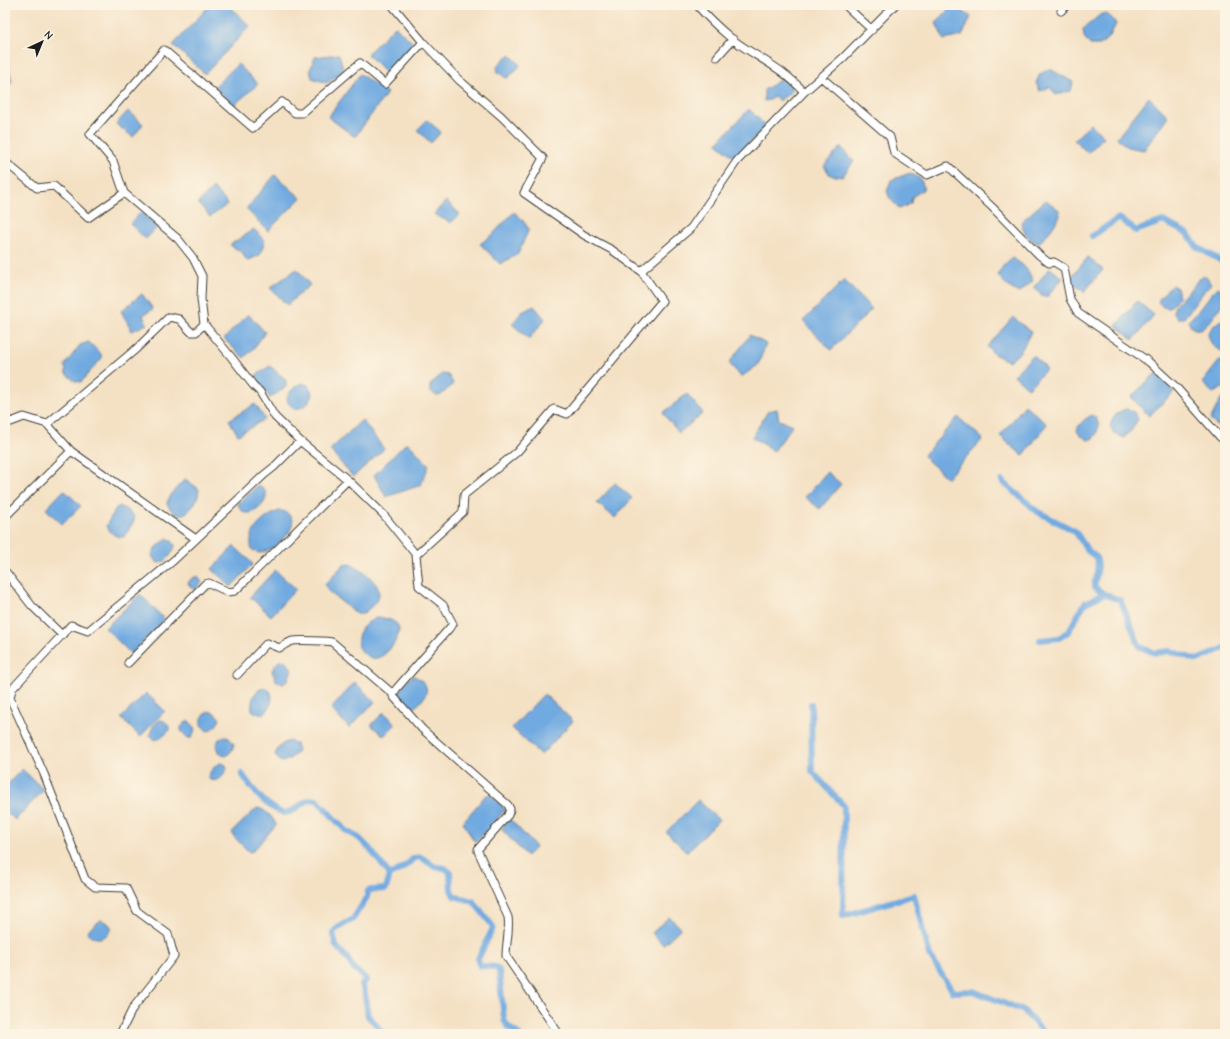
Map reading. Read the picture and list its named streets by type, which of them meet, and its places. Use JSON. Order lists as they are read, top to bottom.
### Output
{
  "north": "top right"
}
